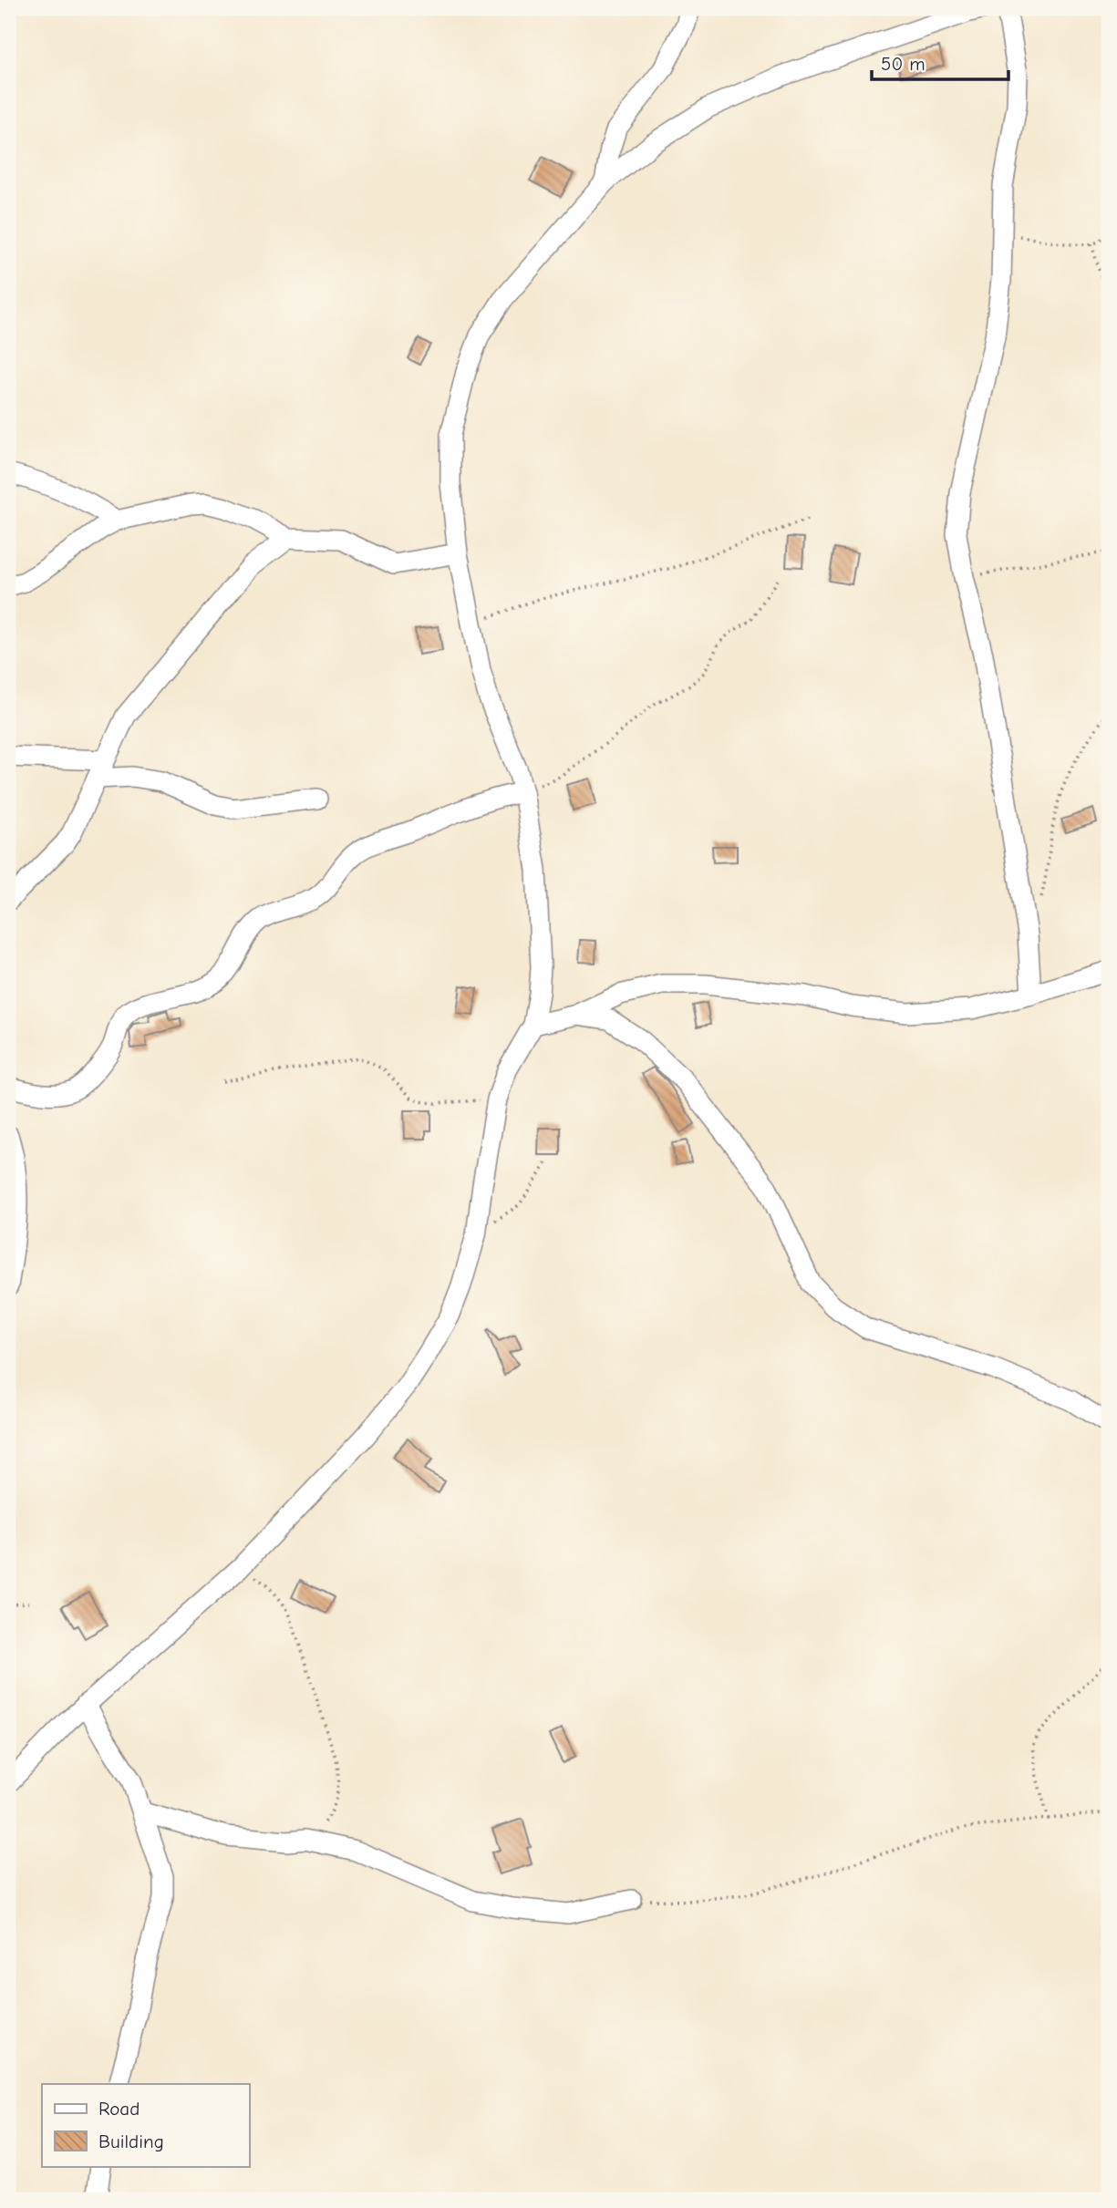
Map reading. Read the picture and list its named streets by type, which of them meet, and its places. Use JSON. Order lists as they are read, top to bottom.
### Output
{
  "legend": ["Road", "Building"],
  "scale_bar": "50 m"
}
